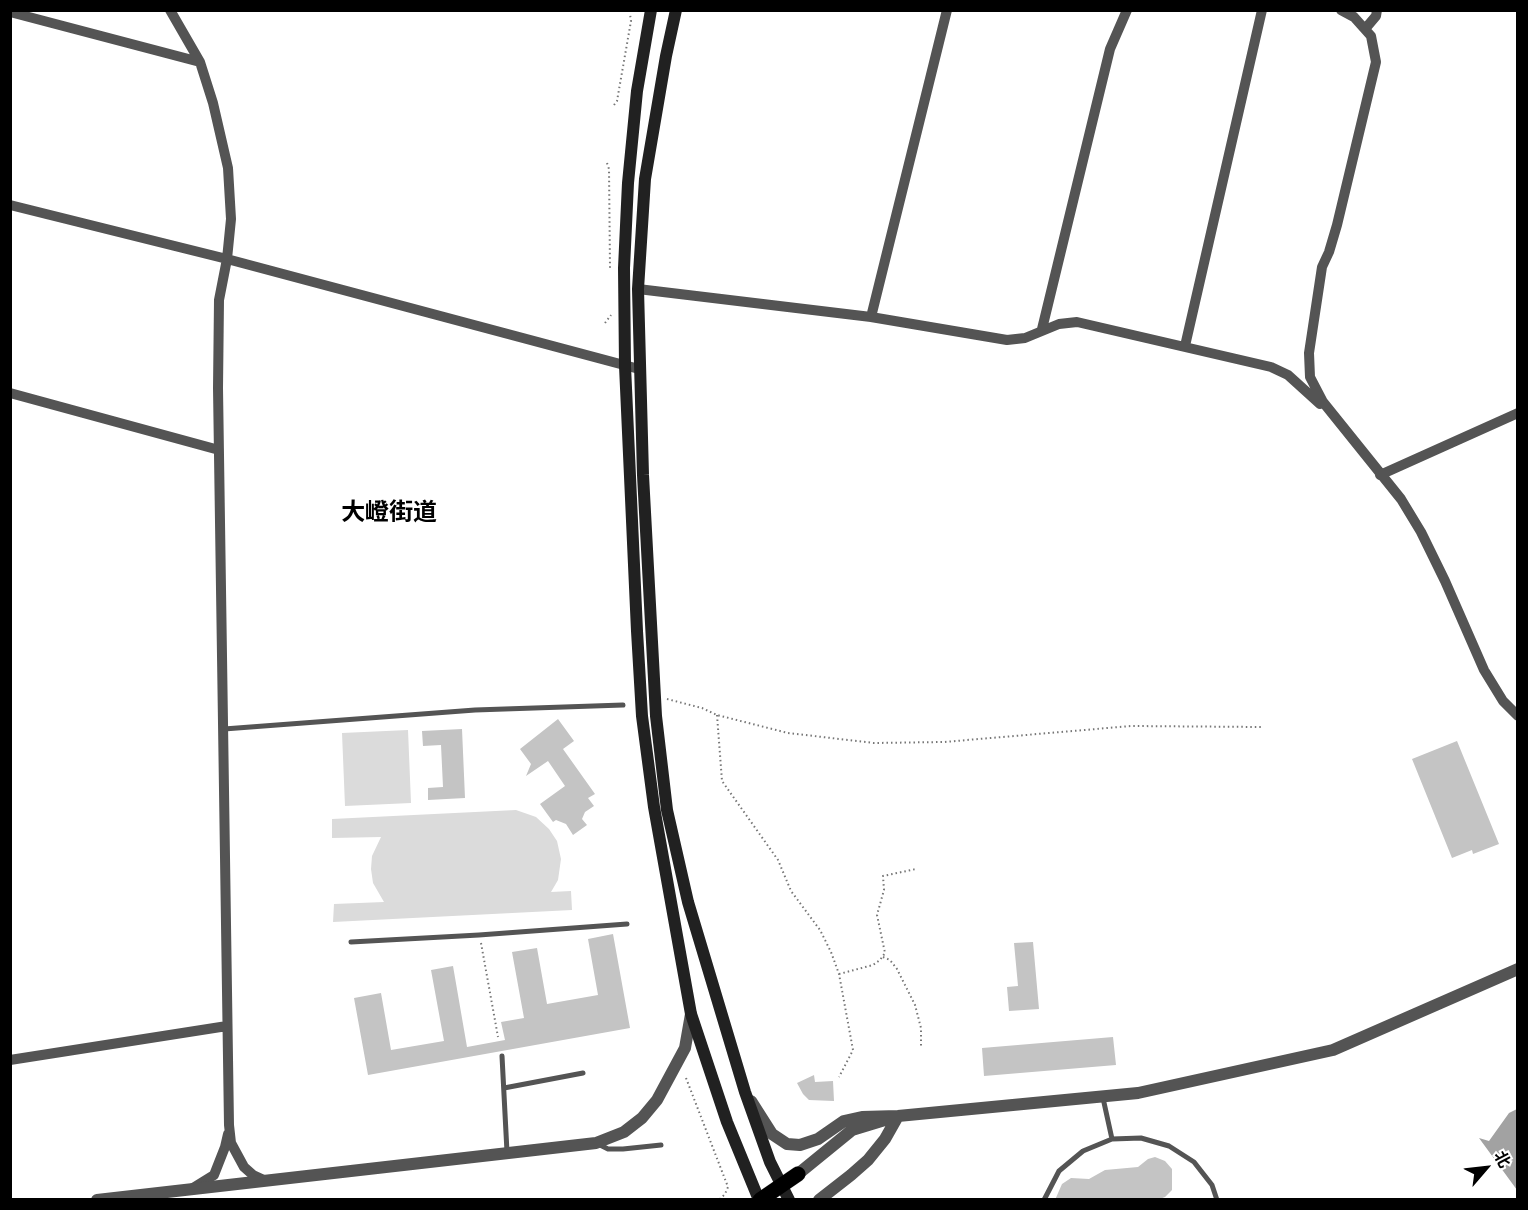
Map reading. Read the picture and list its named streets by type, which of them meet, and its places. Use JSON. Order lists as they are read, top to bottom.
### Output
{
  "districts": ["大嶝街道"],
  "north": "top right"
}
